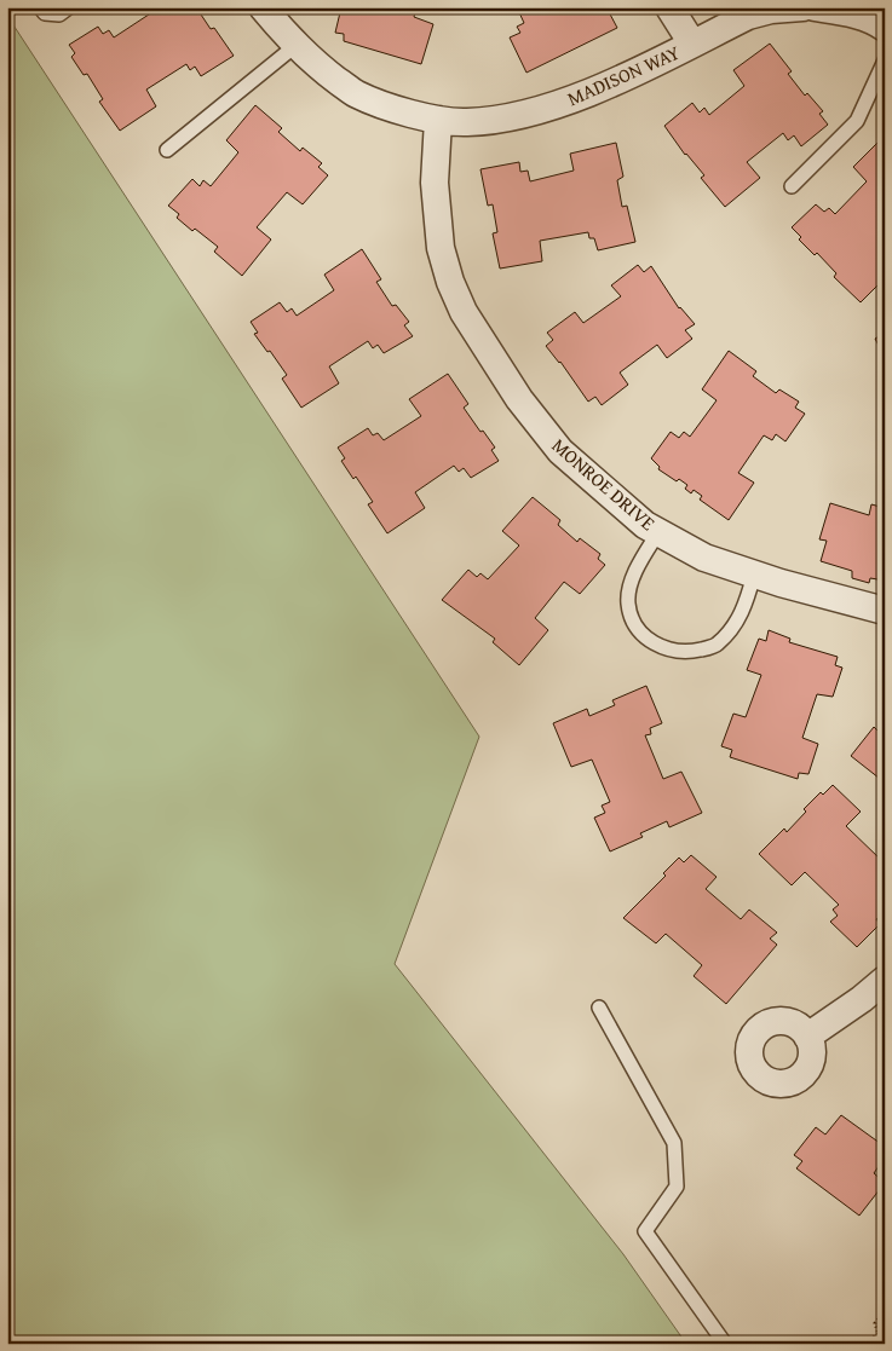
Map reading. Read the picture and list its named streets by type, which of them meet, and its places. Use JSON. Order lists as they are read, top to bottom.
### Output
{
  "streets": {
    "street": ["MADISON WAY", "MONROE DRIVE"]
  },
  "crossings": [
    ["MADISON WAY", "MONROE DRIVE"]
  ]
}
